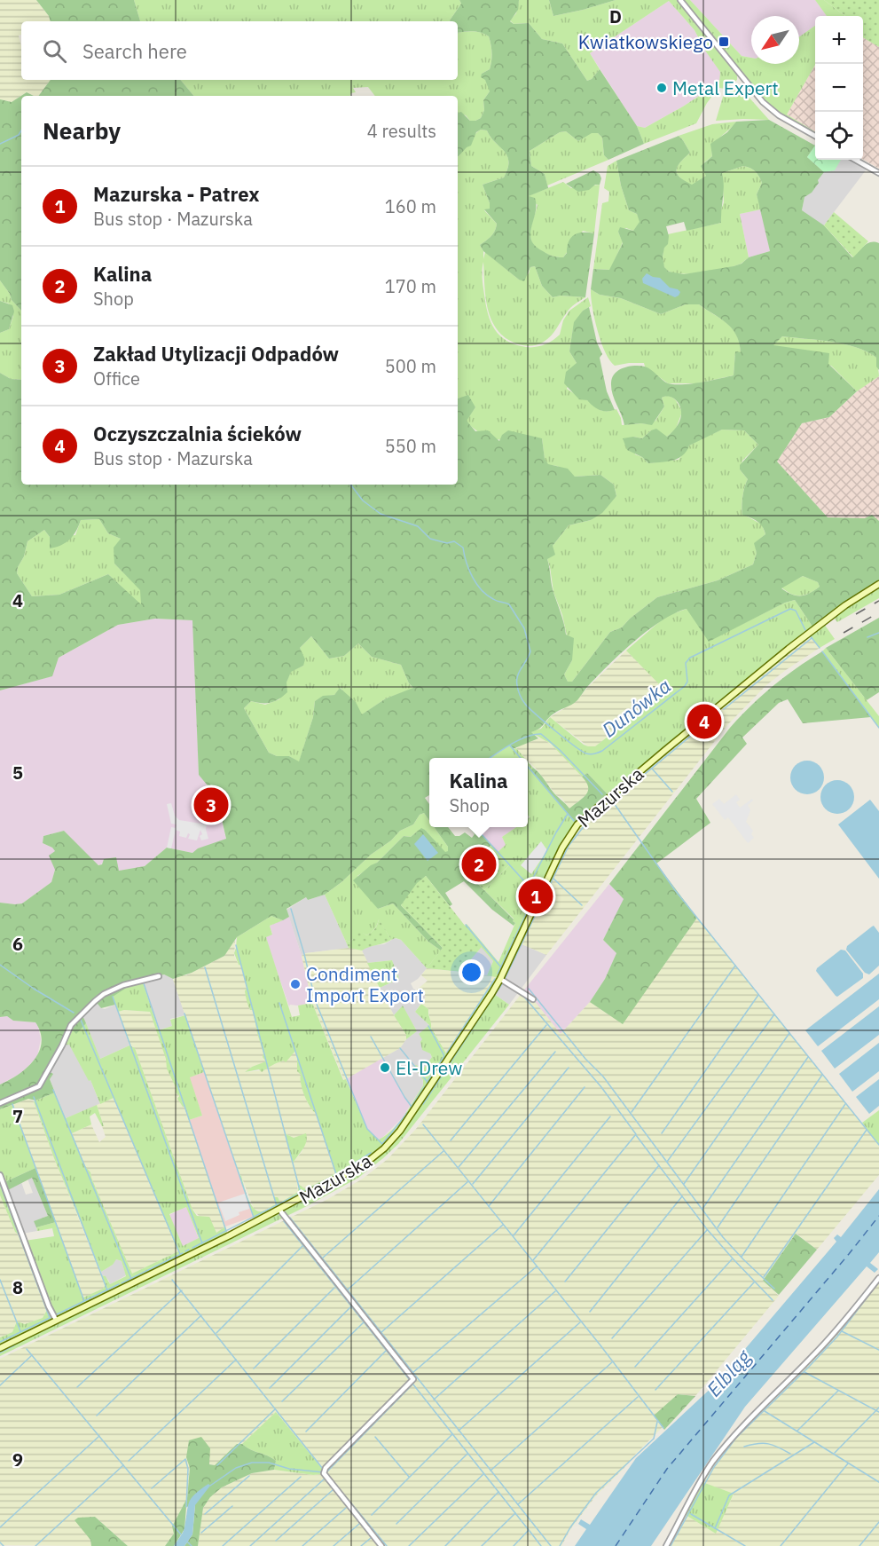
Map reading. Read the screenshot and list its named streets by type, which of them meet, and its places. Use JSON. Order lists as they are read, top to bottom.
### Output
{
  "streets": {
    "main road": ["Mazurska"]
  },
  "water": ["Dunówka", "Elbląg"],
  "places": {
    "transit": ["Kwiatkowskiego"],
    "other": ["Metal Expert", "Condiment Import Export", "El-Drew"]
  },
  "north": "bottom left",
  "page": {
    "map_buttons": ["+", "−"],
    "search": "Search here",
    "heading": ["Nearby", "4 results"],
    "list": [
      {
        "mark": "1",
        "name": "Mazurska - Patrex",
        "note": "Bus stop · Mazurska",
        "value": "160 m"
      },
      {
        "mark": "2",
        "name": "Kalina",
        "note": "Shop",
        "value": "170 m"
      },
      {
        "mark": "3",
        "name": "Zakład Utylizacji Odpadów",
        "note": "Office",
        "value": "500 m"
      },
      {
        "mark": "4",
        "name": "Oczyszczalnia ścieków",
        "note": "Bus stop · Mazurska",
        "value": "550 m"
      }
    ],
    "pins": [
      "4",
      "3",
      "2",
      "1"
    ],
    "popup": ["Kalina", "Shop"]
  },
  "grid": {
    "columns": ["D"],
    "rows": [
      "4",
      "5",
      "6",
      "7",
      "8",
      "9"
    ]
  }
}
